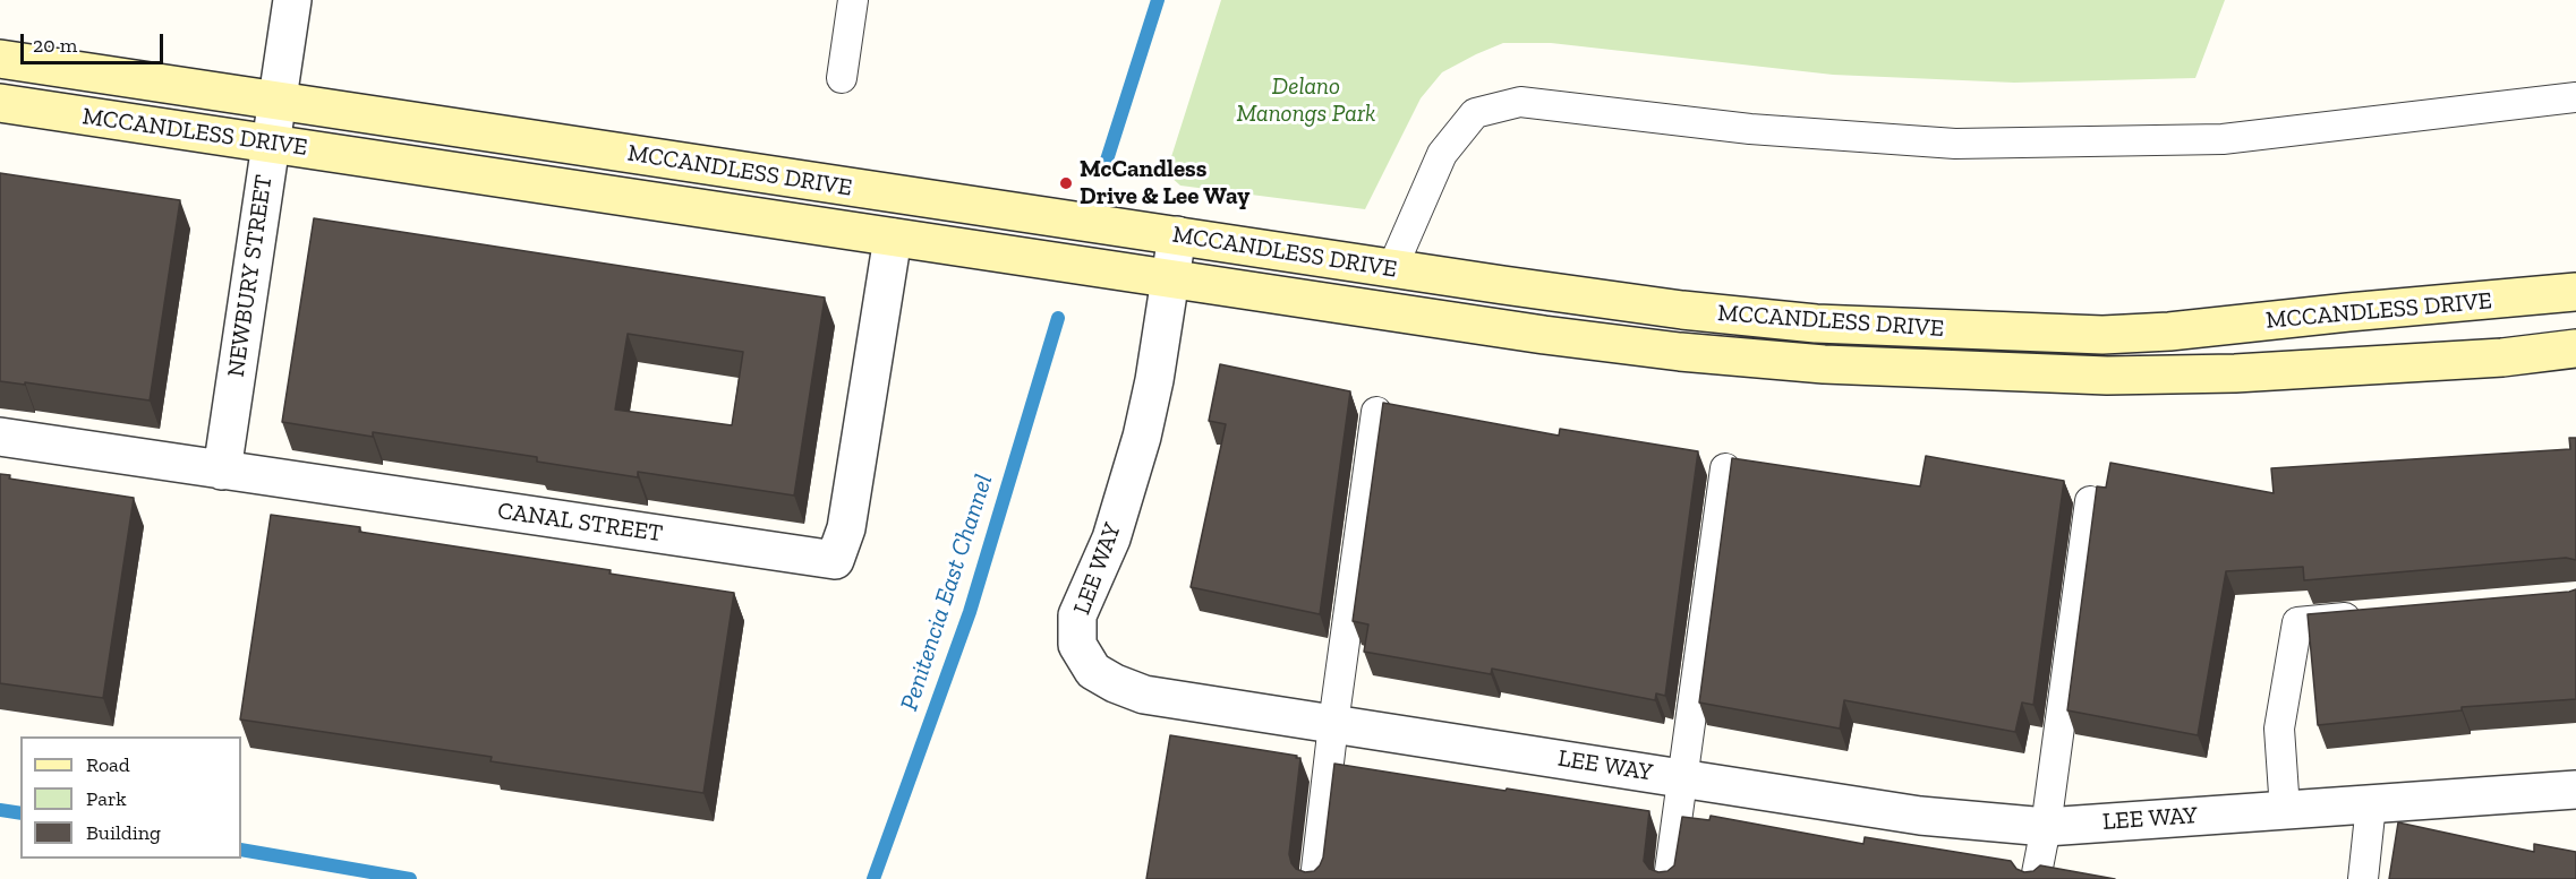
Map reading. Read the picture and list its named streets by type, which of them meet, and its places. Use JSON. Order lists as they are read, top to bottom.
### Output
{
  "streets": {
    "main road": ["MCCANDLESS DRIVE"],
    "street": ["NEWBURY STREET", "CANAL STREET", "LEE WAY"]
  },
  "crossings": [
    ["MCCANDLESS DRIVE", "NEWBURY STREET"],
    ["MCCANDLESS DRIVE", "CANAL STREET"],
    ["MCCANDLESS DRIVE", "LEE WAY"],
    ["NEWBURY STREET", "CANAL STREET"]
  ],
  "water": ["Penitencia East Channel"],
  "parks": ["Delano Manongs Park"],
  "places": ["McCandless Drive & Lee Way"],
  "legend": ["Road", "Park", "Building"],
  "scale_bar": "20 m"
}
